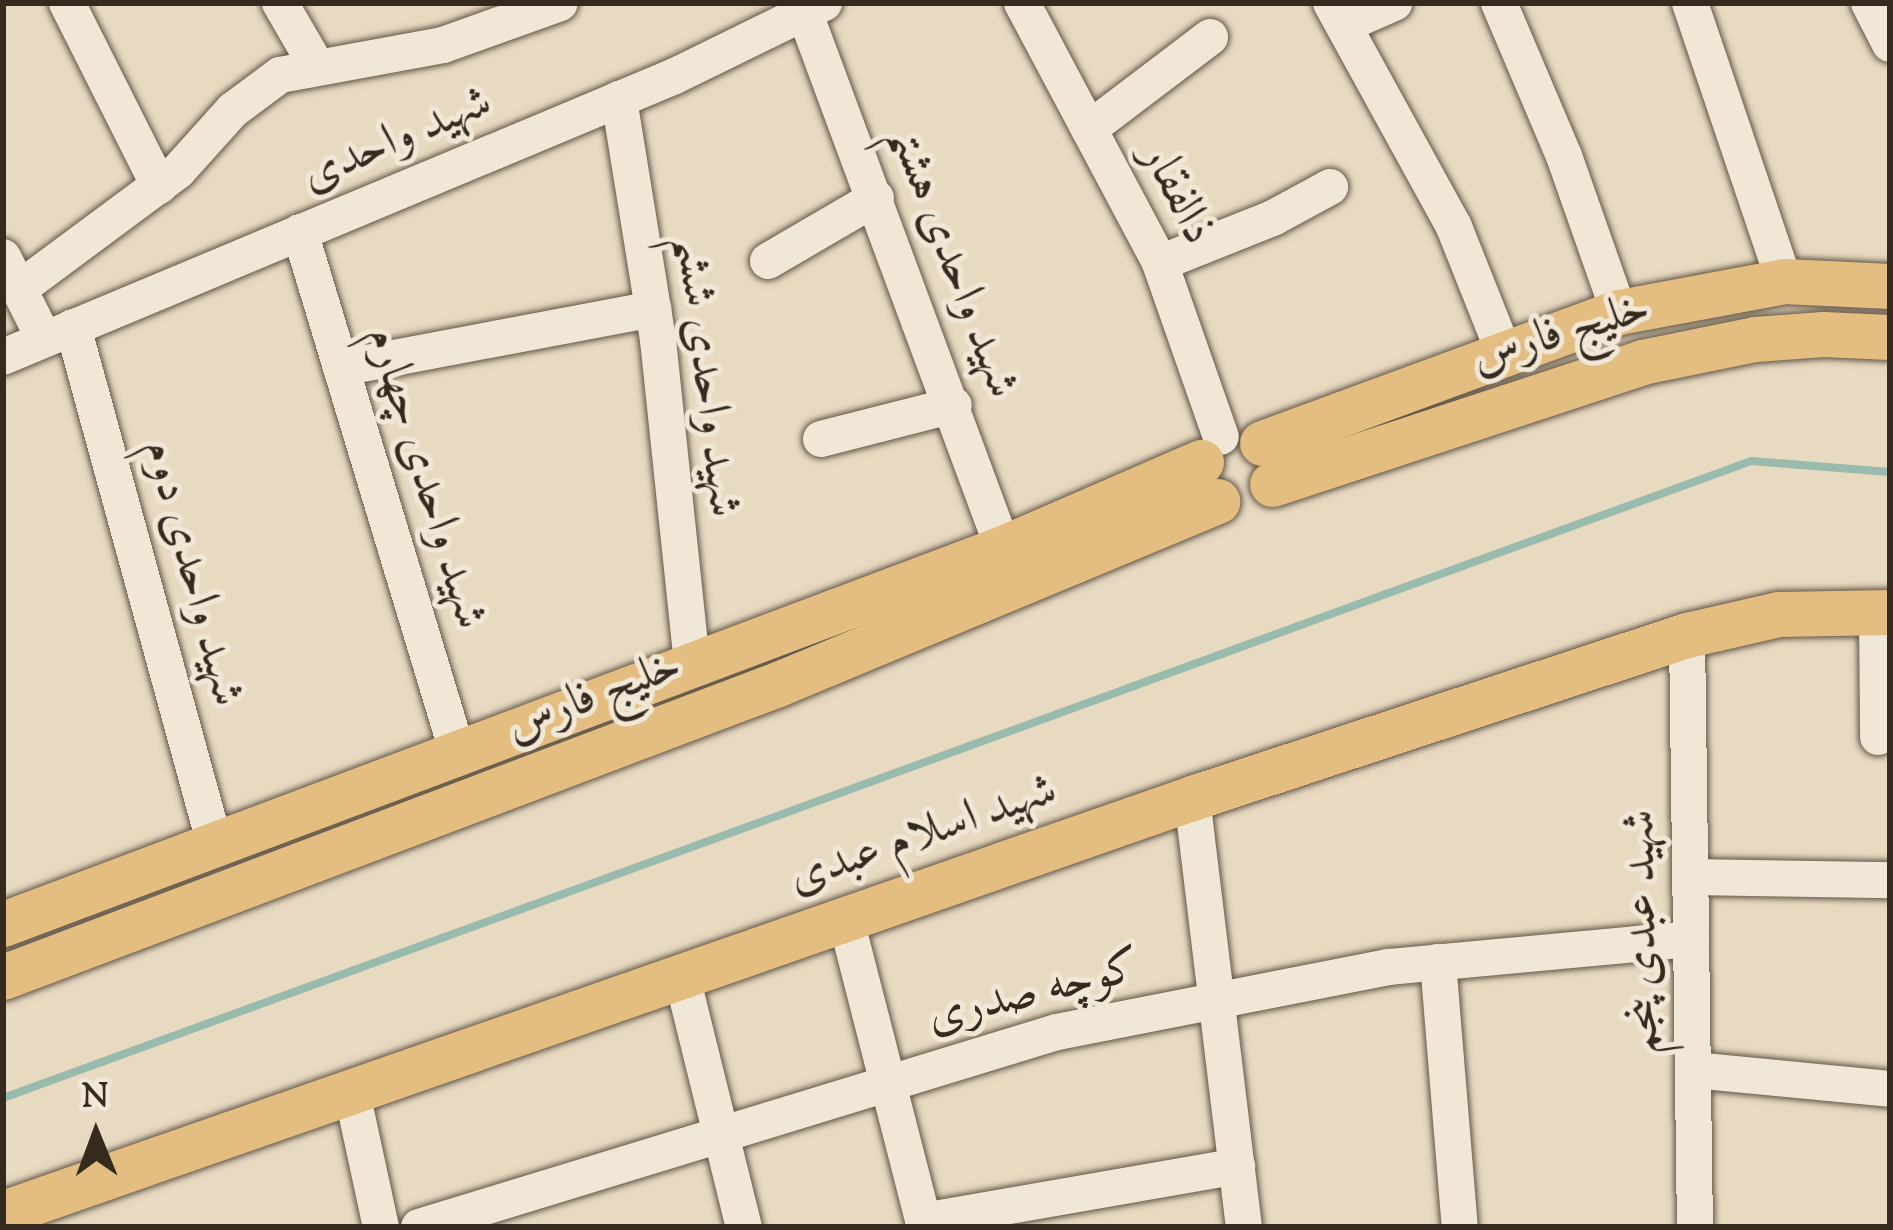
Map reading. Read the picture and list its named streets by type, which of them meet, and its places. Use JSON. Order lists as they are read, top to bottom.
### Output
{
  "streets": {
    "main road": ["خلیج فارس", "شهید اسلام عبدی"],
    "street": [
      "شهید واحدی",
      "ذالفقار",
      "شهید واحدی هشتم",
      "شهید واحدی ششم",
      "شهید واحدی چهارم",
      "شهید واحدی دوم",
      "شهید عبدی پنجم",
      "کوچه صدری"
    ]
  },
  "crossings": [
    ["شهید واحدی", "شهید واحدی هشتم"],
    ["شهید واحدی", "شهید واحدی ششم"],
    ["شهید واحدی", "شهید واحدی چهارم"],
    ["شهید واحدی", "شهید واحدی دوم"],
    ["ذالفقار", "خلیج فارس"],
    ["شهید واحدی هشتم", "خلیج فارس"],
    ["خلیج فارس", "شهید واحدی ششم"],
    ["خلیج فارس", "شهید واحدی چهارم"],
    ["خلیج فارس", "شهید واحدی دوم"],
    ["شهید اسلام عبدی", "شهید عبدی پنجم"],
    ["شهید عبدی پنجم", "کوچه صدری"]
  ],
  "north": "top"
}
